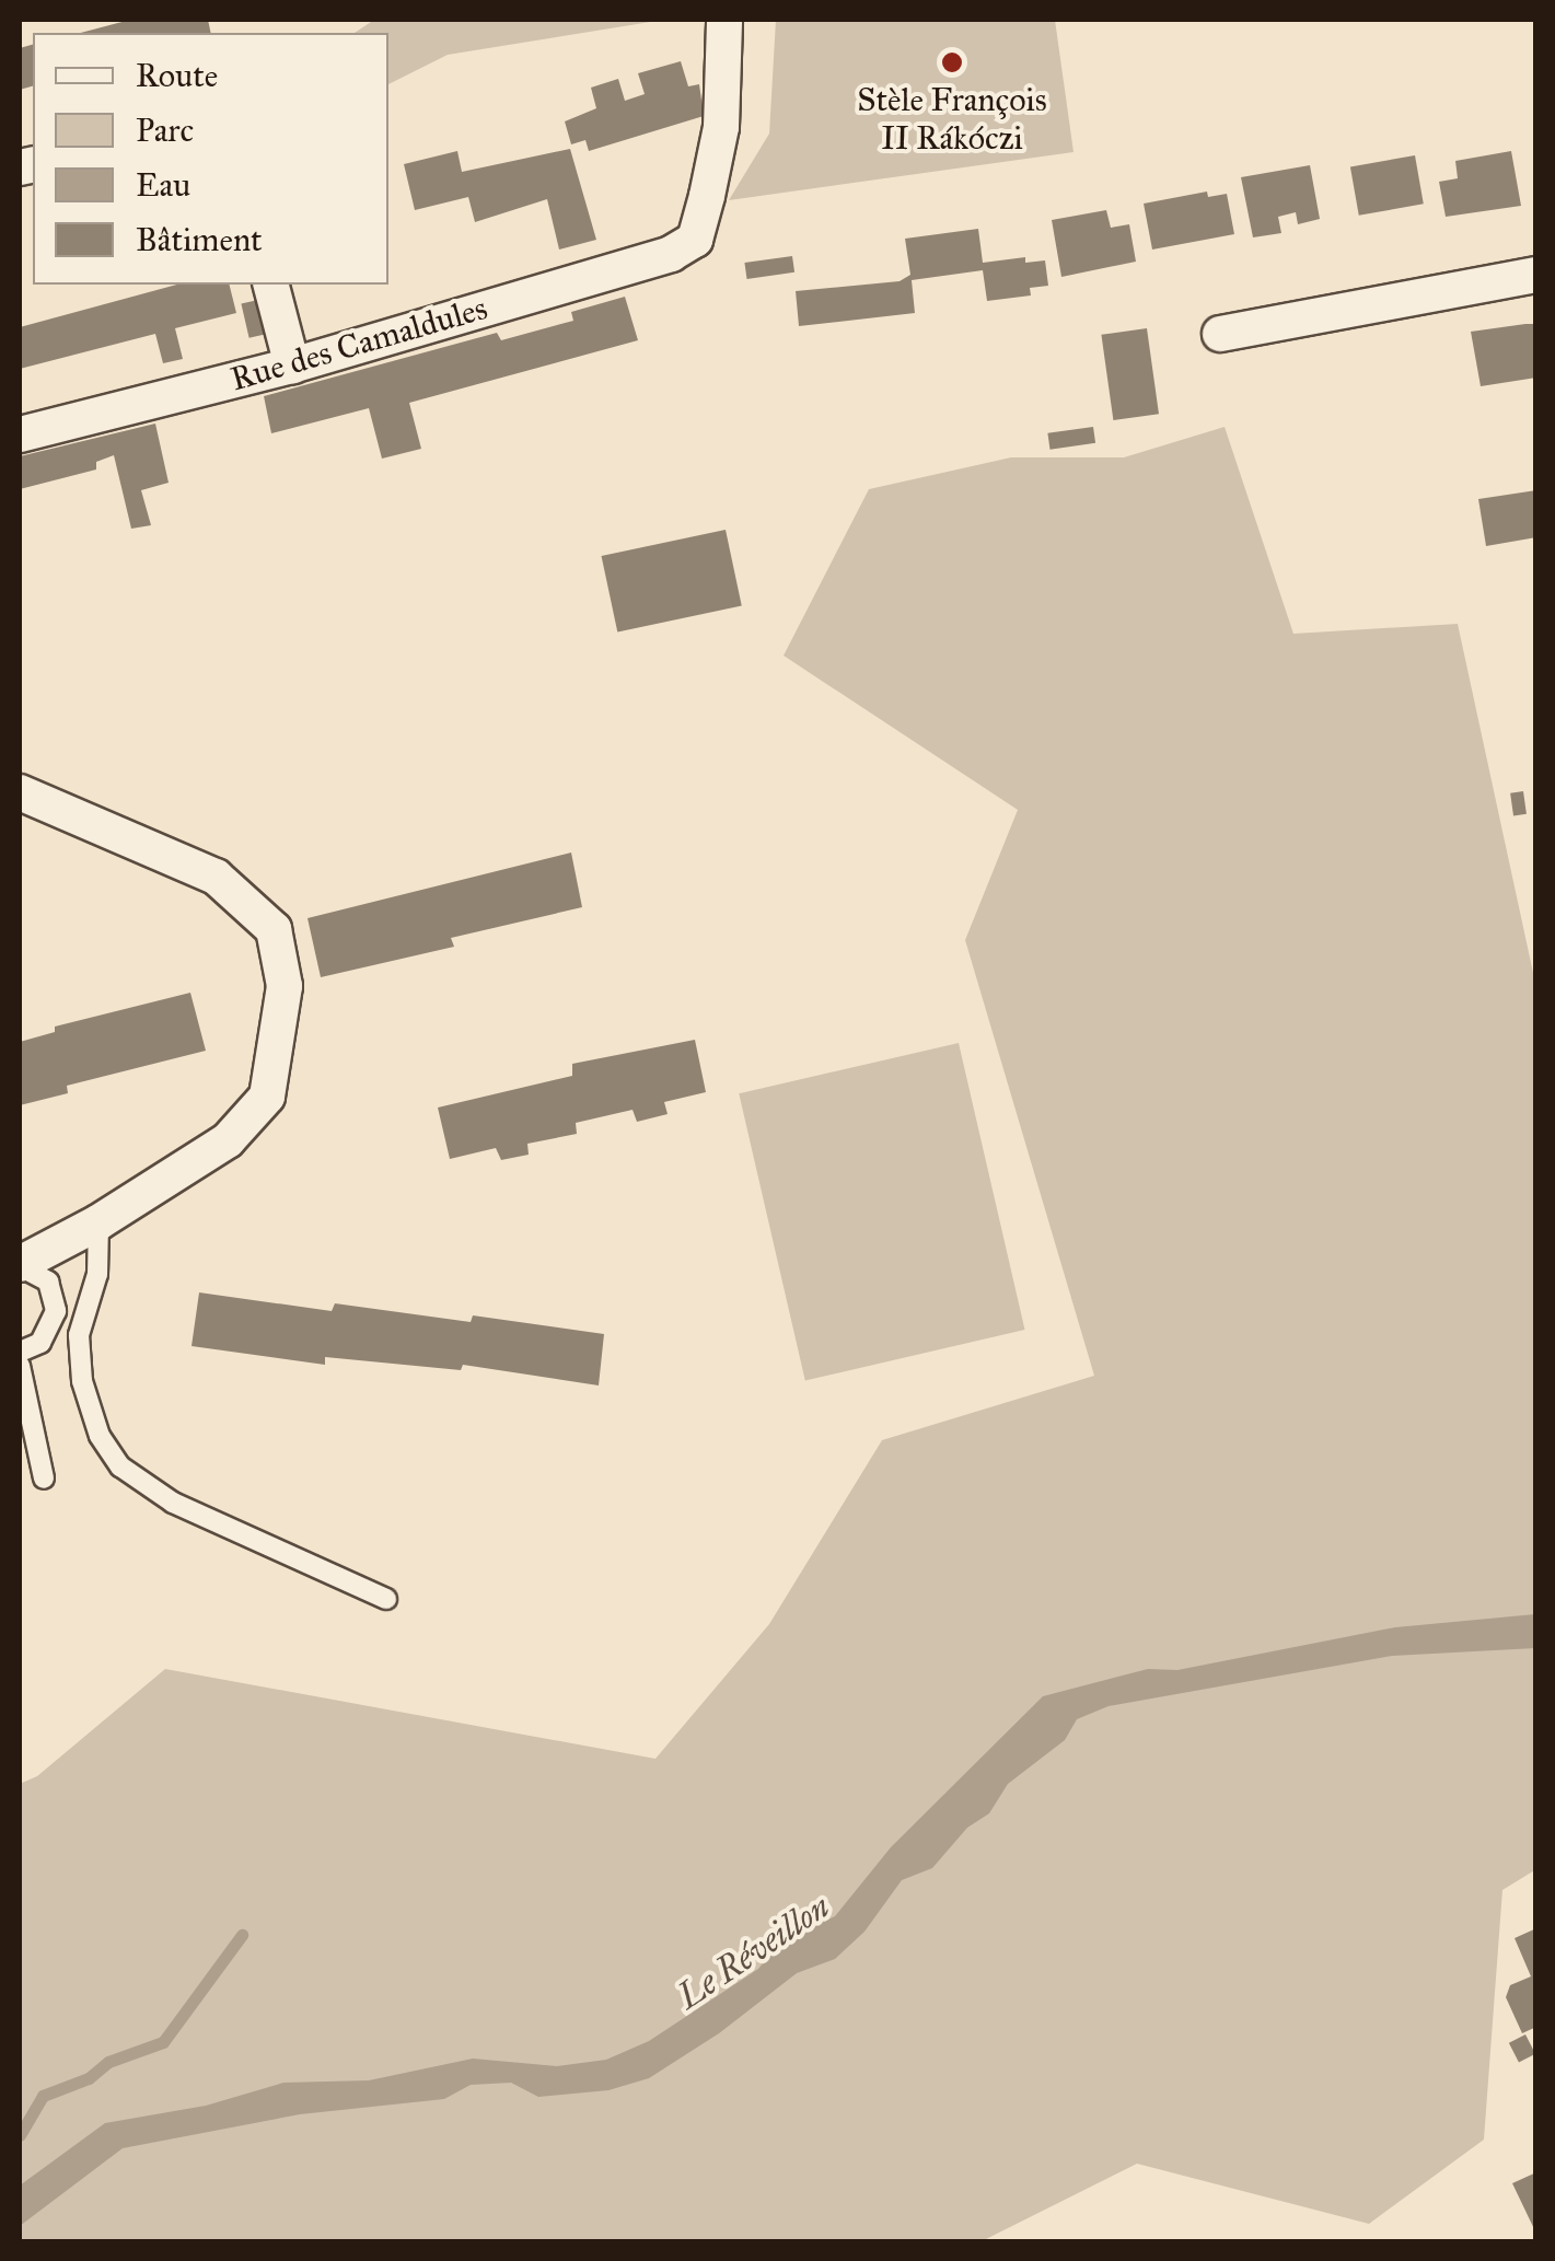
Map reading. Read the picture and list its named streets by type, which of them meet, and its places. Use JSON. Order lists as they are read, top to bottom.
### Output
{
  "streets": {
    "street": ["Rue des Camaldules"]
  },
  "water": ["Le Réveillon"],
  "places": ["Stèle François II Rákóczi"],
  "legend": [
    "Route",
    "Parc",
    "Eau",
    "Bâtiment"
  ]
}
